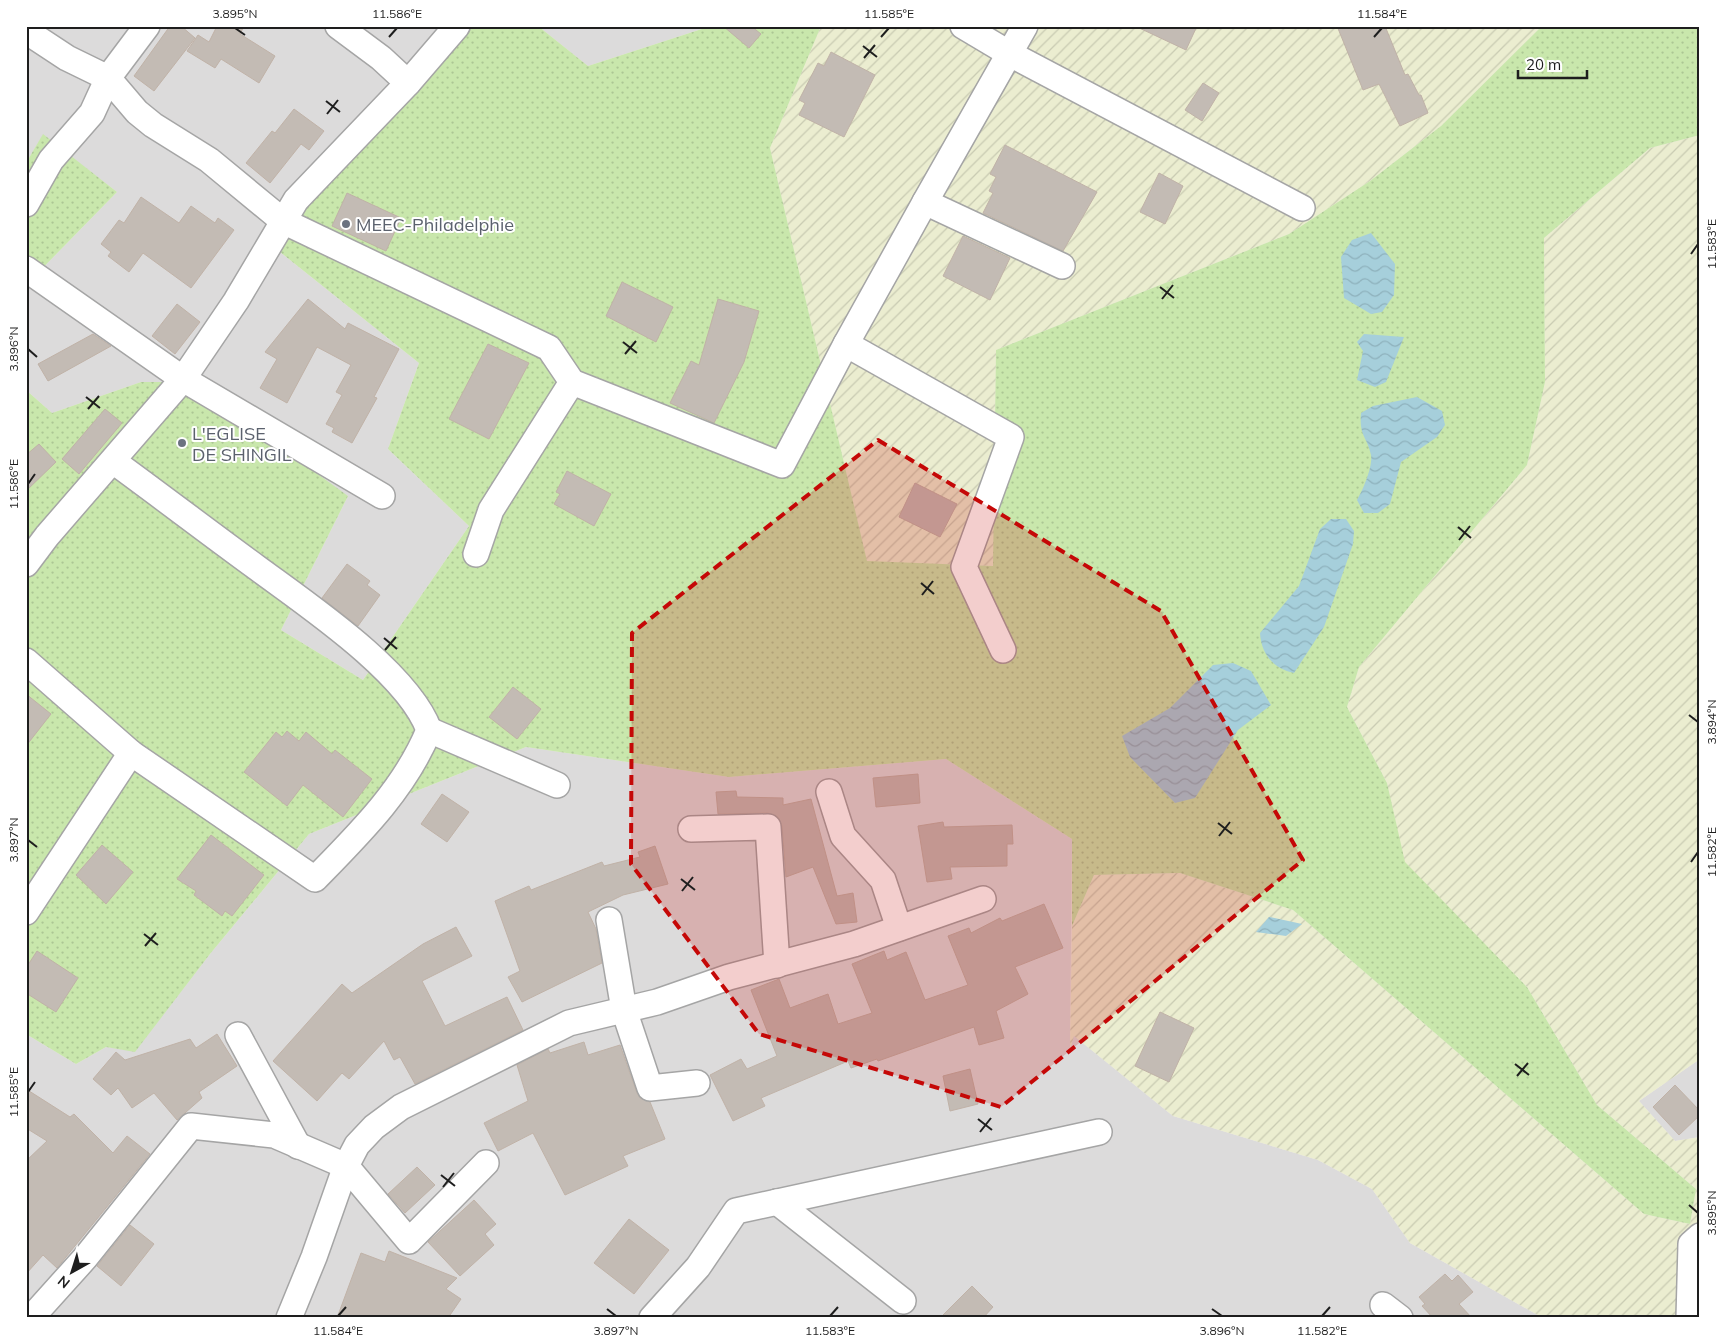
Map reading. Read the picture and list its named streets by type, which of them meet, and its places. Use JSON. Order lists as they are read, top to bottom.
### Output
{
  "places": ["MEEC-Philadelphie", "L'EGLISE DE SHINGIL"],
  "scale_bar": "20 m",
  "north": "bottom left",
  "coordinates": [
    "3.895°N",
    "11.586°E",
    "11.585°E",
    "11.584°E",
    "11.583°E",
    "3.896°N",
    "3.894°N",
    "3.897°N",
    "11.582°E"
  ]
}
